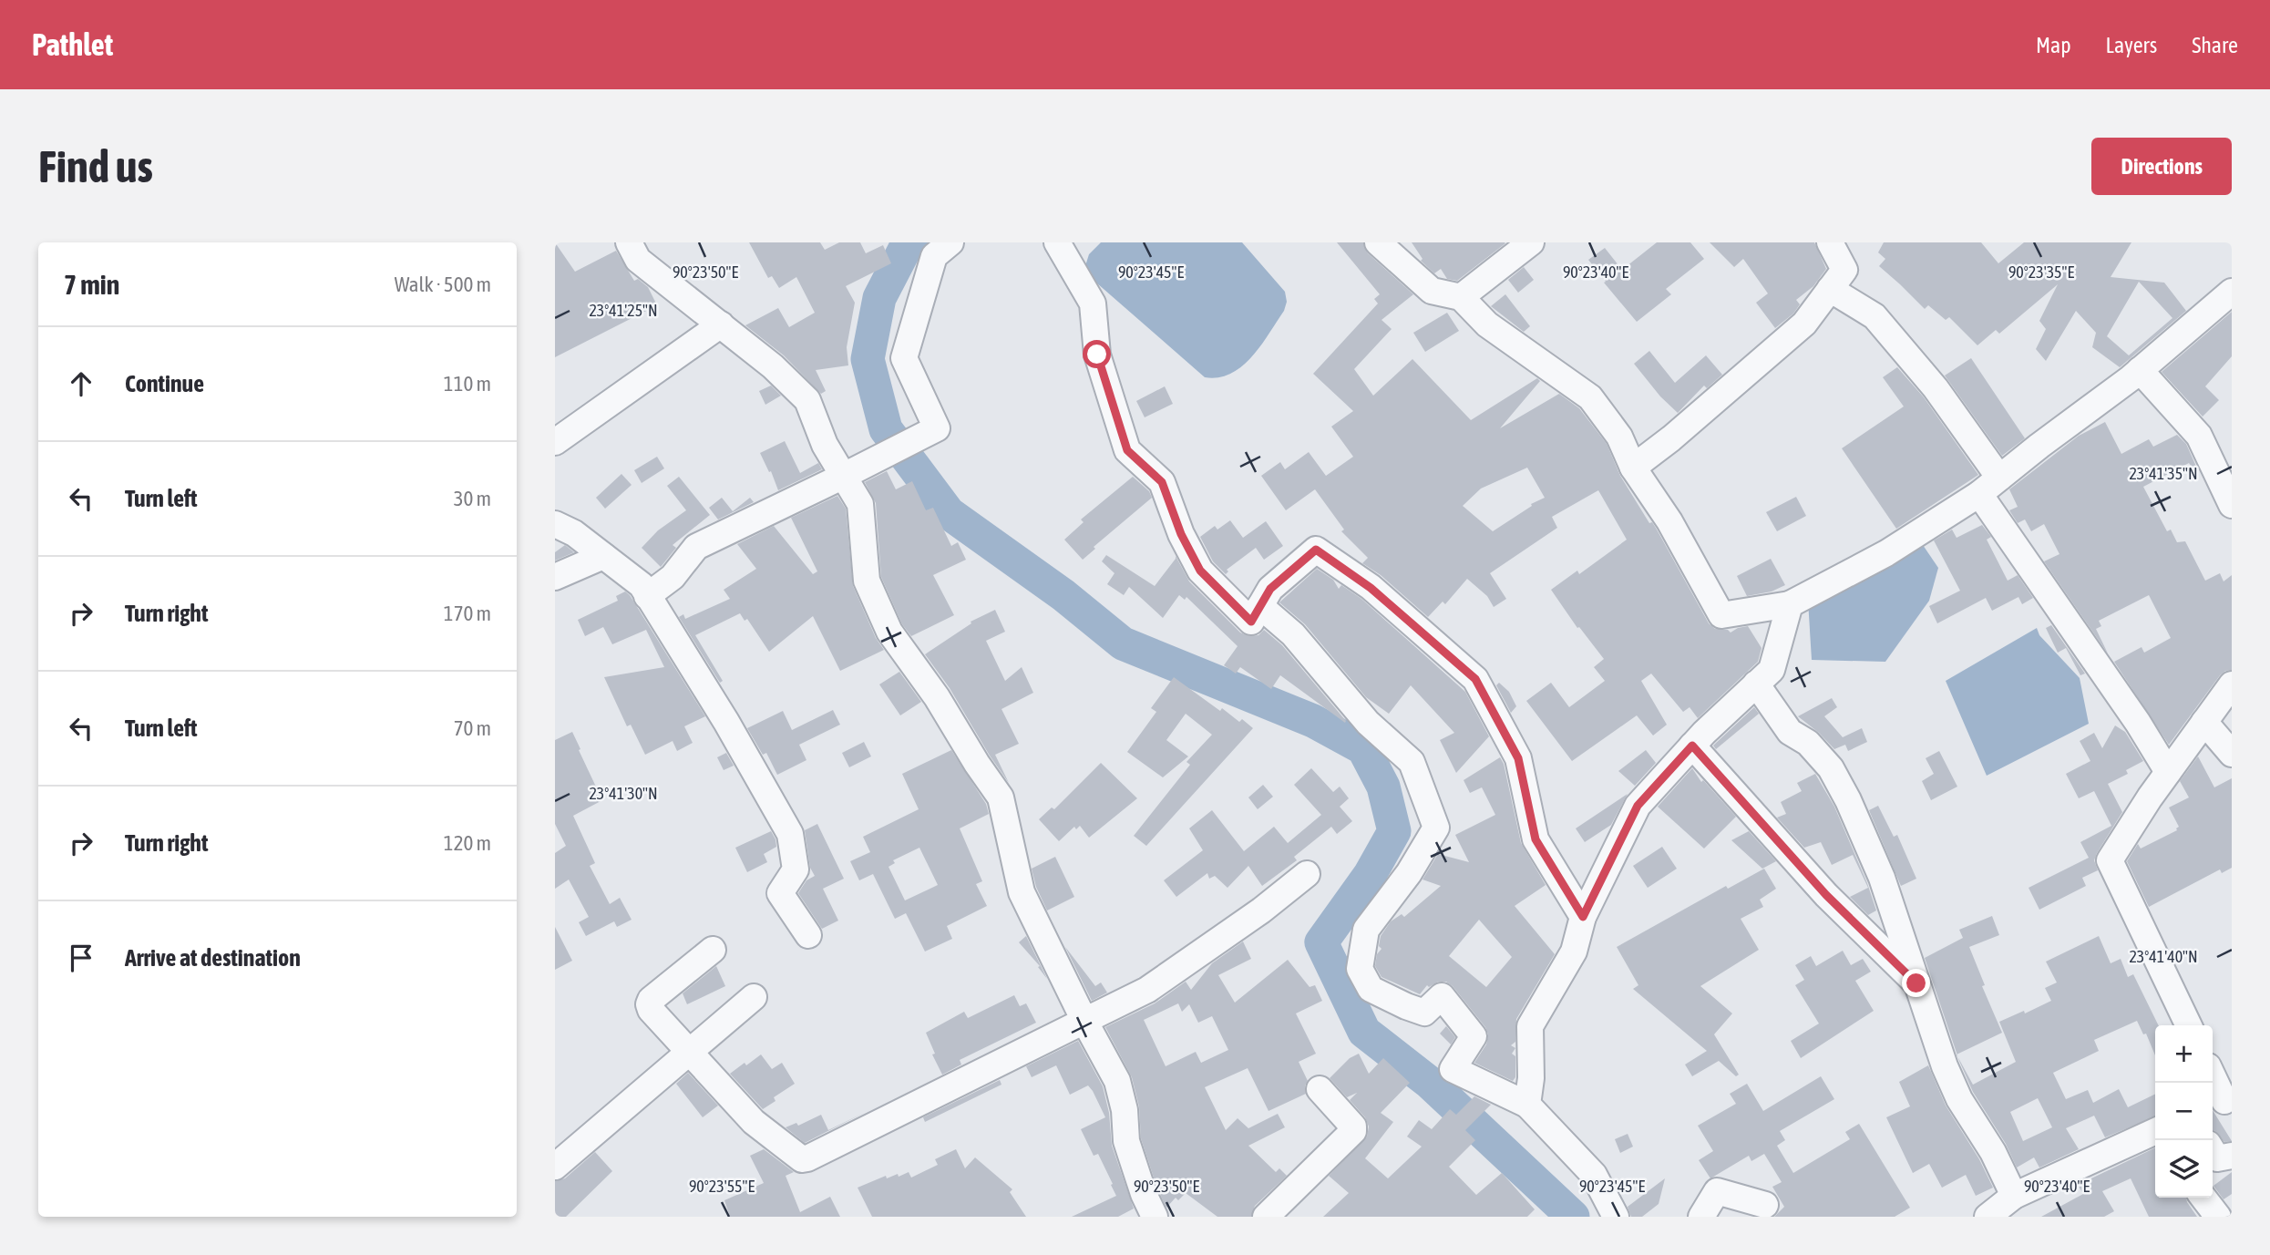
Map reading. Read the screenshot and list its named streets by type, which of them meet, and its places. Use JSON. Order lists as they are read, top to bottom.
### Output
{
  "page": {
    "header": "Pathlet",
    "nav": ["Map", "Layers", "Share"],
    "buttons": "Directions",
    "title": "Find us",
    "heading": ["7 min", "Walk · 500 m"],
    "list": [
      ["Continue", "110 m"],
      ["Turn left", "30 m"],
      ["Turn right", "170 m"],
      ["Turn left", "70 m"],
      ["Turn right", "120 m"],
      "Arrive at destination"
    ],
    "map_buttons": ["+", "−"]
  },
  "coordinates": [
    "90°23'50\"E",
    "90°23'45\"E",
    "90°23'40\"E",
    "90°23'35\"E",
    "23°41'25\"N",
    "23°41'35\"N",
    "23°41'30\"N",
    "23°41'40\"N",
    "90°23'55\"E"
  ]
}
